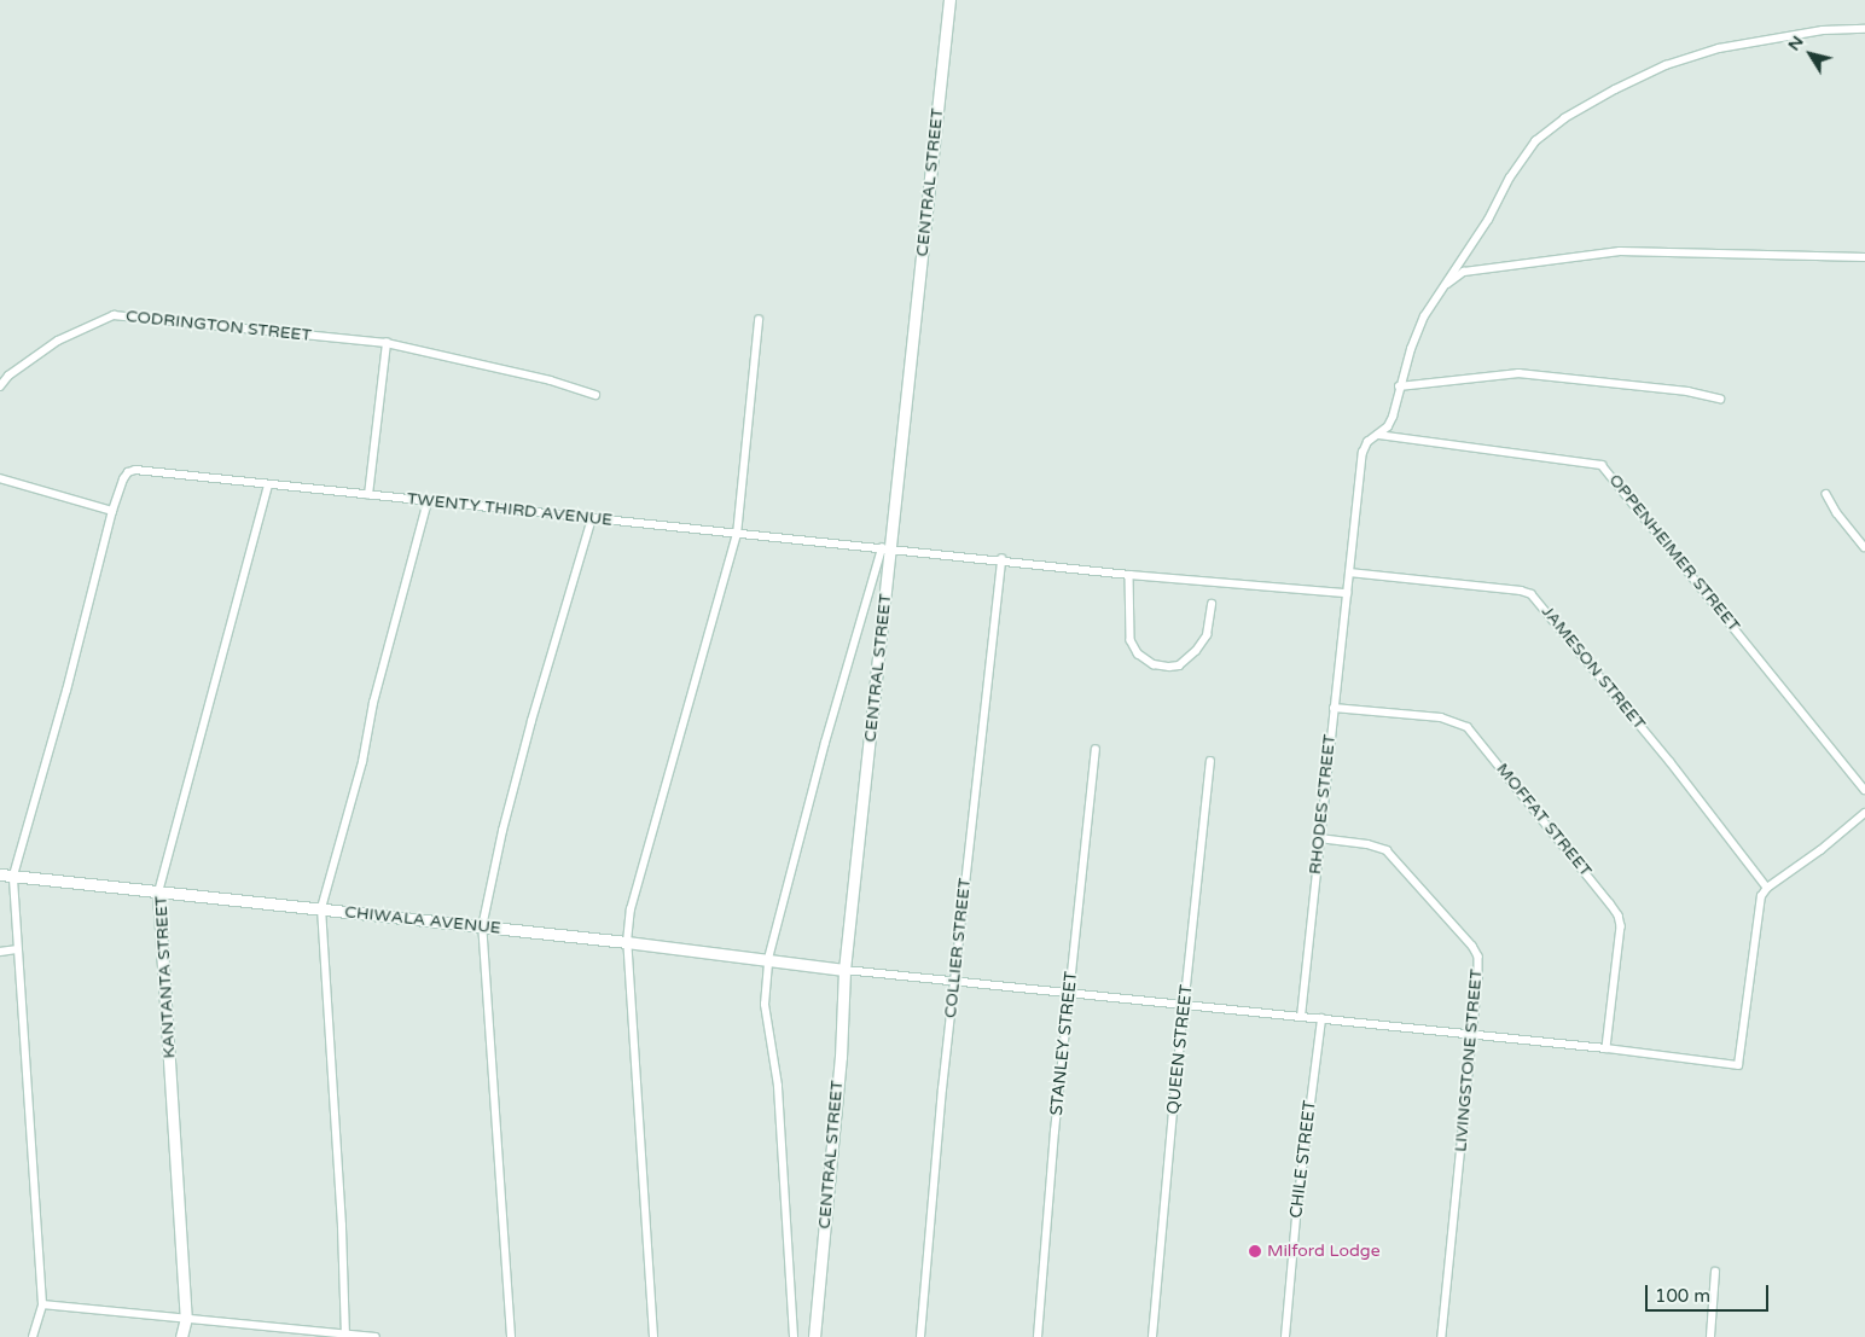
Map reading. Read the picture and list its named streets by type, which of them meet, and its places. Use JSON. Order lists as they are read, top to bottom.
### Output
{
  "streets": {
    "street": [
      "CENTRAL STREET",
      "CODRINGTON STREET",
      "TWENTY THIRD AVENUE",
      "OPPENHEIMER STREET",
      "JAMESON STREET",
      "RHODES STREET",
      "MOFFAT STREET",
      "CHIWALA AVENUE",
      "COLLIER STREET",
      "KANTANTA STREET",
      "STANLEY STREET",
      "QUEEN STREET",
      "LIVINGSTONE STREET",
      "CHILE STREET"
    ]
  },
  "crossings": [
    ["CENTRAL STREET", "TWENTY THIRD AVENUE"],
    ["CENTRAL STREET", "CHIWALA AVENUE"],
    ["TWENTY THIRD AVENUE", "RHODES STREET"],
    ["TWENTY THIRD AVENUE", "COLLIER STREET"],
    ["TWENTY THIRD AVENUE", "KANTANTA STREET"],
    ["OPPENHEIMER STREET", "RHODES STREET"],
    ["JAMESON STREET", "RHODES STREET"],
    ["RHODES STREET", "MOFFAT STREET"],
    ["RHODES STREET", "LIVINGSTONE STREET"],
    ["CHIWALA AVENUE", "KANTANTA STREET"]
  ],
  "places": ["Milford Lodge"],
  "scale_bar": "100 m",
  "north": "top left"
}
